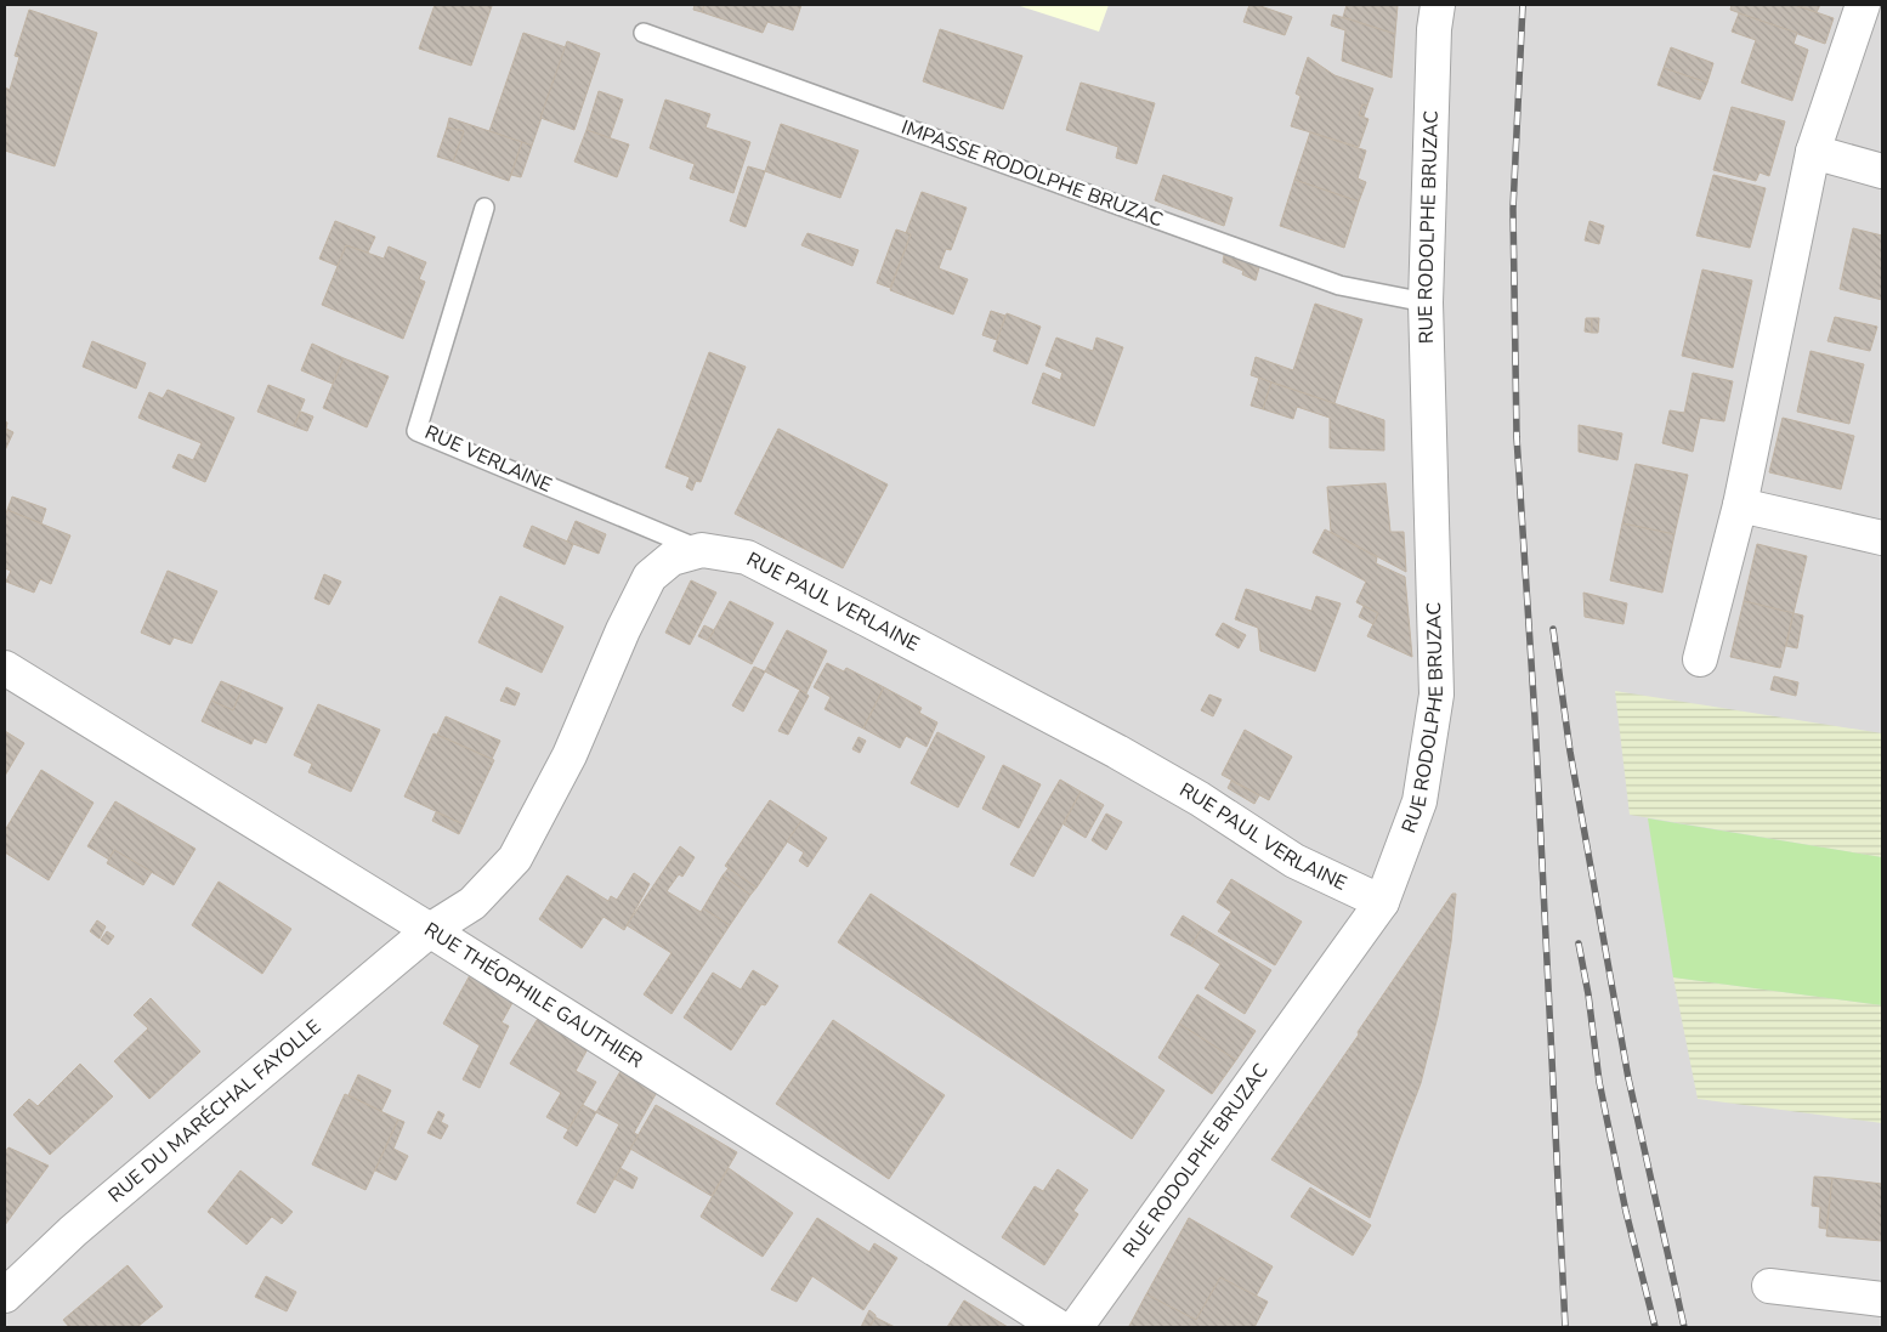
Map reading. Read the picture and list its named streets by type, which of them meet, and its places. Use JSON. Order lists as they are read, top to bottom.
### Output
{
  "streets": {
    "street": [
      "RUE RODOLPHE BRUZAC",
      "RUE PAUL VERLAINE",
      "RUE THÉOPHILE GAUTHIER",
      "RUE DU MARÉCHAL FAYOLLE"
    ],
    "lane": ["IMPASSE RODOLPHE BRUZAC", "RUE VERLAINE"]
  },
  "crossings": [
    ["IMPASSE RODOLPHE BRUZAC", "RUE RODOLPHE BRUZAC"],
    ["RUE RODOLPHE BRUZAC", "RUE PAUL VERLAINE"],
    ["RUE VERLAINE", "RUE PAUL VERLAINE"],
    ["RUE PAUL VERLAINE", "RUE THÉOPHILE GAUTHIER"],
    ["RUE PAUL VERLAINE", "RUE DU MARÉCHAL FAYOLLE"],
    ["RUE THÉOPHILE GAUTHIER", "RUE DU MARÉCHAL FAYOLLE"]
  ]
}
